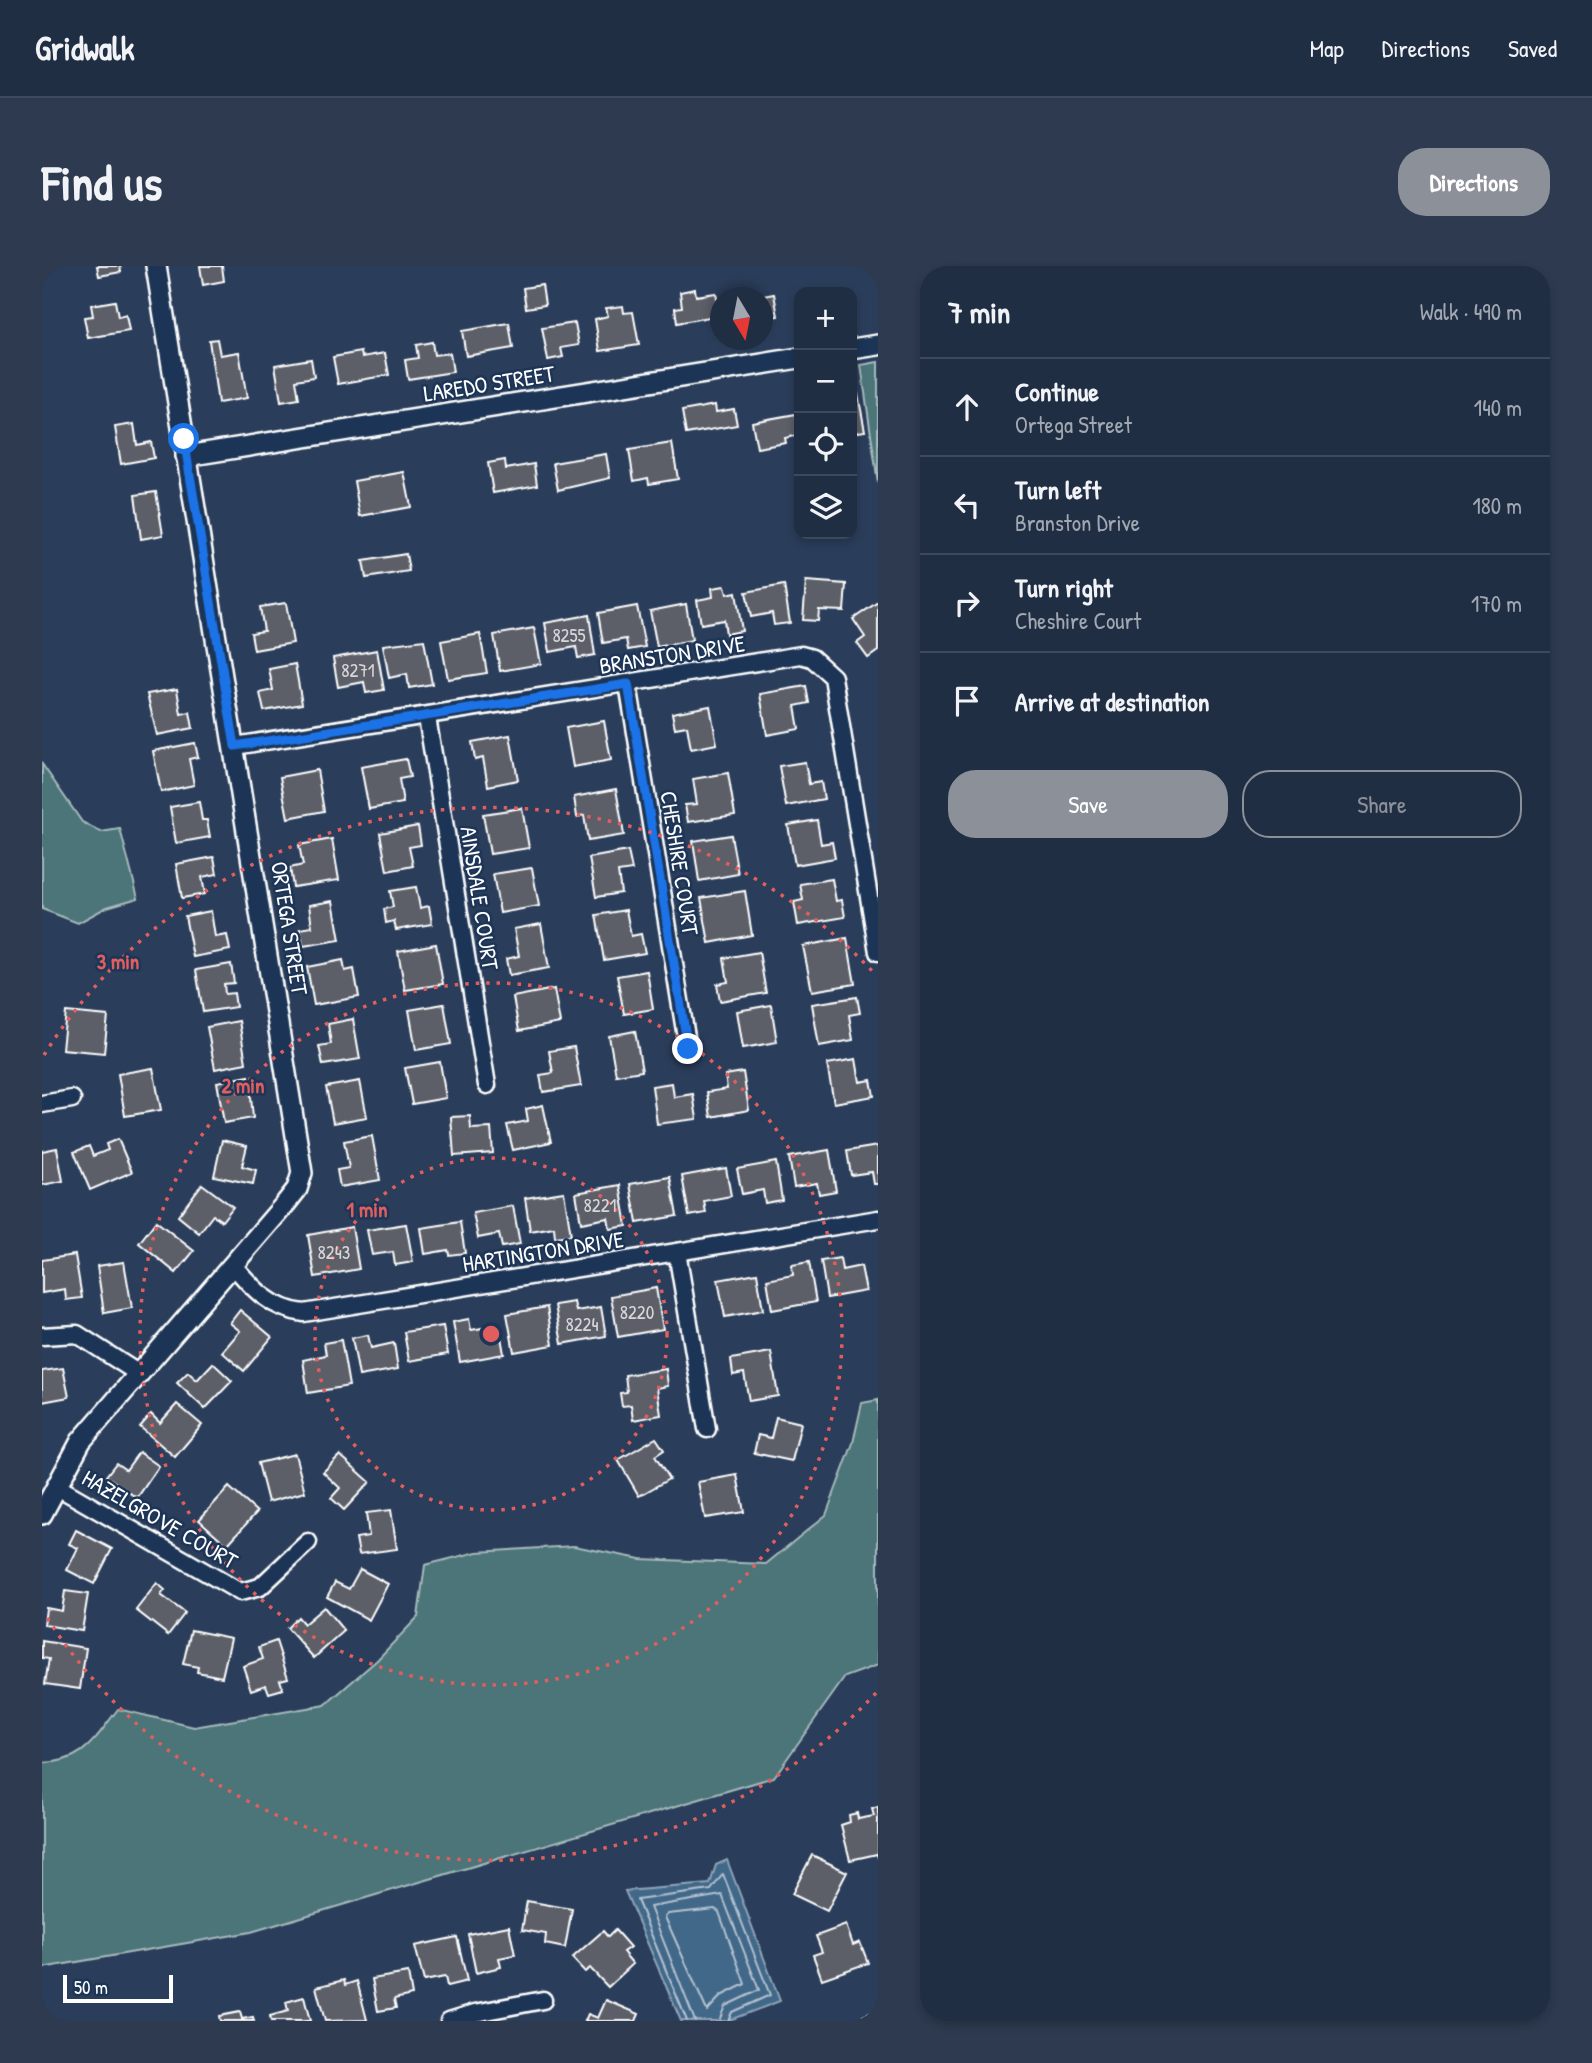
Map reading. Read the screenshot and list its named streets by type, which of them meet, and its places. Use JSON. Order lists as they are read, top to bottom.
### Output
{
  "streets": {
    "street": [
      "LAREDO STREET",
      "BRANSTON DRIVE",
      "CHESHIRE COURT",
      "AINSDALE COURT",
      "ORTEGA STREET",
      "HARTINGTON DRIVE",
      "HAZELGROVE COURT"
    ]
  },
  "crossings": [
    ["LAREDO STREET", "ORTEGA STREET"],
    ["BRANSTON DRIVE", "CHESHIRE COURT"],
    ["BRANSTON DRIVE", "AINSDALE COURT"],
    ["BRANSTON DRIVE", "ORTEGA STREET"],
    ["ORTEGA STREET", "HARTINGTON DRIVE"],
    ["ORTEGA STREET", "HAZELGROVE COURT"]
  ],
  "house_numbers": [
    "8255",
    "8271",
    "8221",
    "8243",
    "8220",
    "8224"
  ],
  "scale_bar": "50 m",
  "north": "bottom",
  "page": {
    "header": "Gridwalk",
    "nav": ["Map", "Directions", "Saved"],
    "buttons": [
      "Directions",
      ["Save", "Share"]
    ],
    "title": "Find us",
    "heading": ["7 min", "Walk · 490 m"],
    "map_buttons": ["+", "−"],
    "list": [
      ["Continue", "Ortega Street", "140 m"],
      ["Turn left", "Branston Drive", "180 m"],
      ["Turn right", "Cheshire Court", "170 m"],
      "Arrive at destination"
    ],
    "scale": "50 m"
  },
  "rings": ["3 min", "2 min", "1 min"]
}
